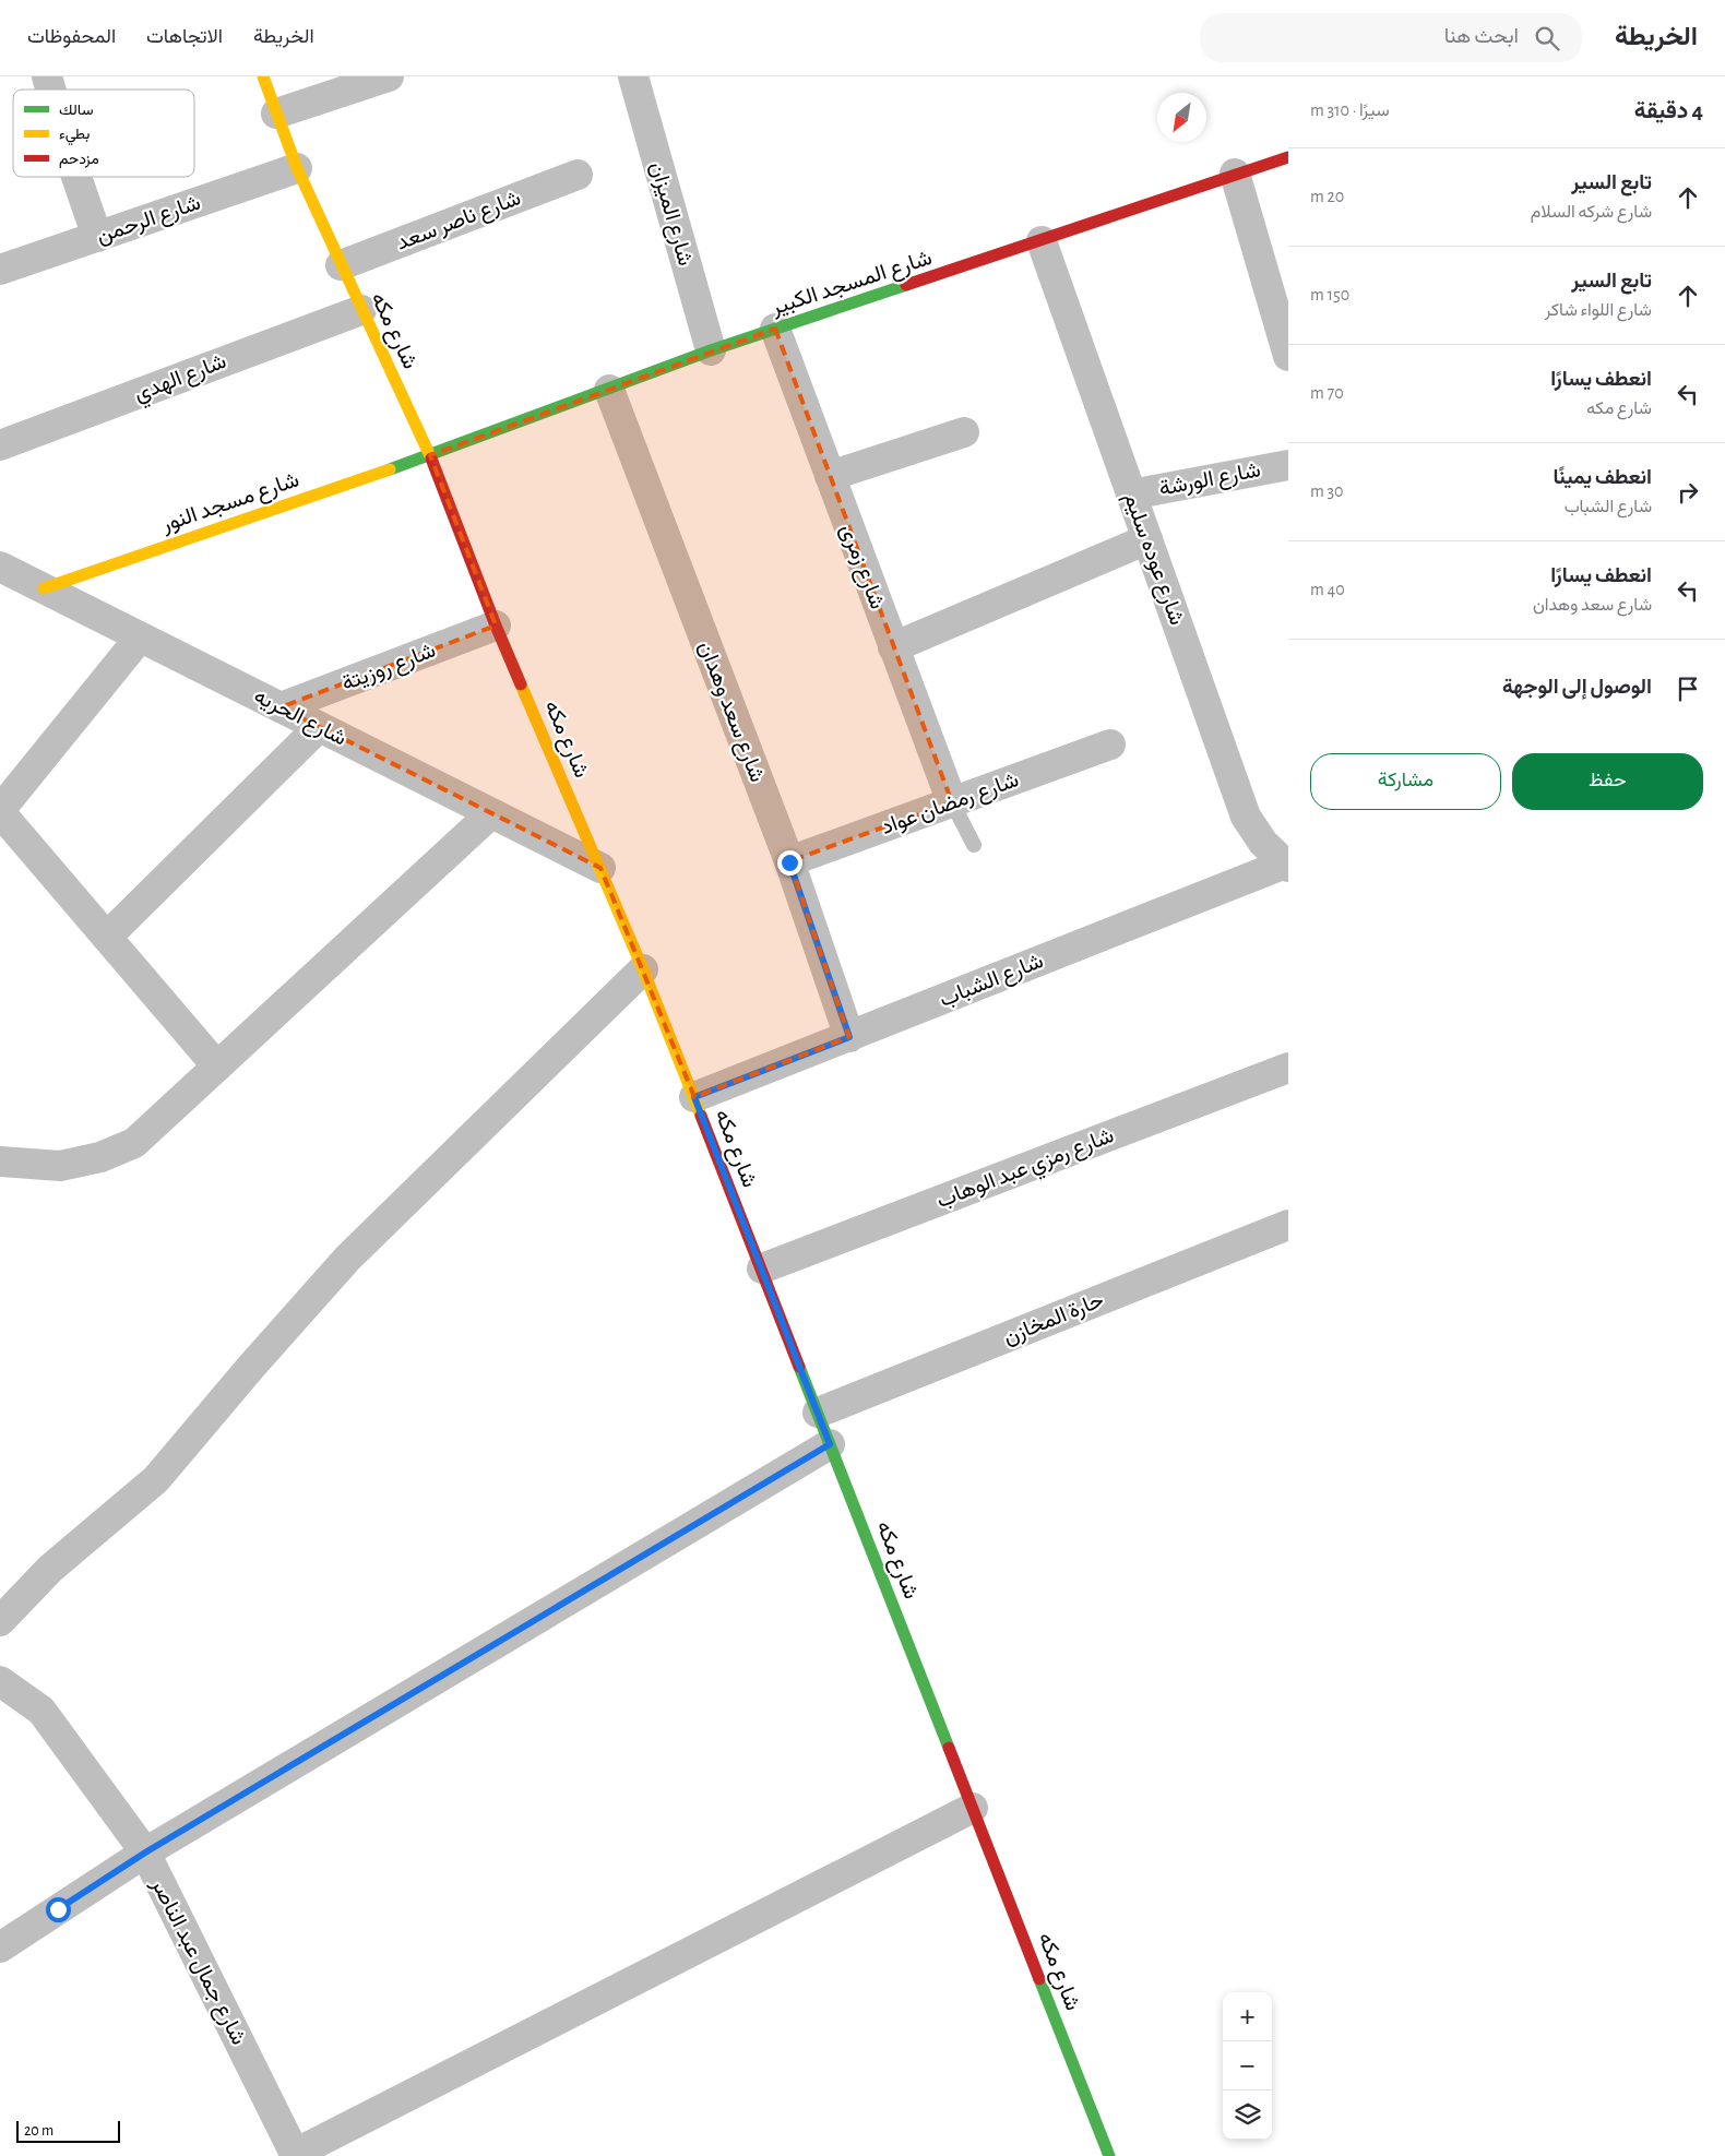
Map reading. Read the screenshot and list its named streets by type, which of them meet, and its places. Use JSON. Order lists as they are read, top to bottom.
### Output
{
  "streets": {
    "street": [
      "شارع الميزان",
      "شارع الرحمن",
      "شارع ناصر سعد",
      "شارع المسجد الكبير",
      "شارع مكه",
      "شارع الهدي",
      "شارع الورشة",
      "شارع مسجد النور",
      "شارع عوده سليم",
      "شارع زمرى",
      "شارع روزيتة",
      "شارع سعد وهدان",
      "شارع الحريه",
      "شارع رمضان عواد",
      "شارع الشباب",
      "شارع رمزي عبد الوهاب",
      "حارة المخازن",
      "شارع جمال عبد الناصر"
    ]
  },
  "crossings": [
    ["شارع الميزان", "شارع المسجد الكبير"],
    ["شارع الرحمن", "شارع مكه"],
    ["شارع ناصر سعد", "شارع مكه"],
    ["شارع المسجد الكبير", "شارع مكه"],
    ["شارع المسجد الكبير", "شارع مسجد النور"],
    ["شارع المسجد الكبير", "شارع عوده سليم"],
    ["شارع المسجد الكبير", "شارع زمرى"],
    ["شارع المسجد الكبير", "شارع سعد وهدان"],
    ["شارع مكه", "شارع الهدي"],
    ["شارع مكه", "شارع مسجد النور"],
    ["شارع مكه", "شارع روزيتة"],
    ["شارع مكه", "شارع الحريه"],
    ["شارع مكه", "شارع الشباب"],
    ["شارع مكه", "شارع رمزي عبد الوهاب"],
    ["شارع مكه", "حارة المخازن"],
    ["شارع الورشة", "شارع عوده سليم"],
    ["شارع مسجد النور", "شارع الحريه"],
    ["شارع عوده سليم", "شارع الشباب"],
    ["شارع زمرى", "شارع رمضان عواد"],
    ["شارع روزيتة", "شارع الحريه"],
    ["شارع سعد وهدان", "شارع رمضان عواد"],
    ["شارع سعد وهدان", "شارع الشباب"]
  ],
  "legend": ["سالك", "بطيء", "مزدحم"],
  "scale_bar": "20 m",
  "north": "bottom left",
  "page": {
    "header": "الخريطة",
    "search": "ابحث هنا",
    "nav": ["الخريطة", "الاتجاهات", "المحفوظات"],
    "heading": ["4 دقيقة", "سيرًا · 310 m"],
    "list": [
      ["تابع السير", "شارع شركه السلام", "20 m"],
      ["تابع السير", "شارع اللواء شاكر", "150 m"],
      ["انعطف يسارًا", "شارع مكه", "70 m"],
      ["انعطف يمينًا", "شارع الشباب", "30 m"],
      ["انعطف يسارًا", "شارع سعد وهدان", "40 m"],
      "الوصول إلى الوجهة"
    ],
    "buttons": ["حفظ", "مشاركة"],
    "map_buttons": ["+", "−"],
    "scale": "20 m"
  }
}
